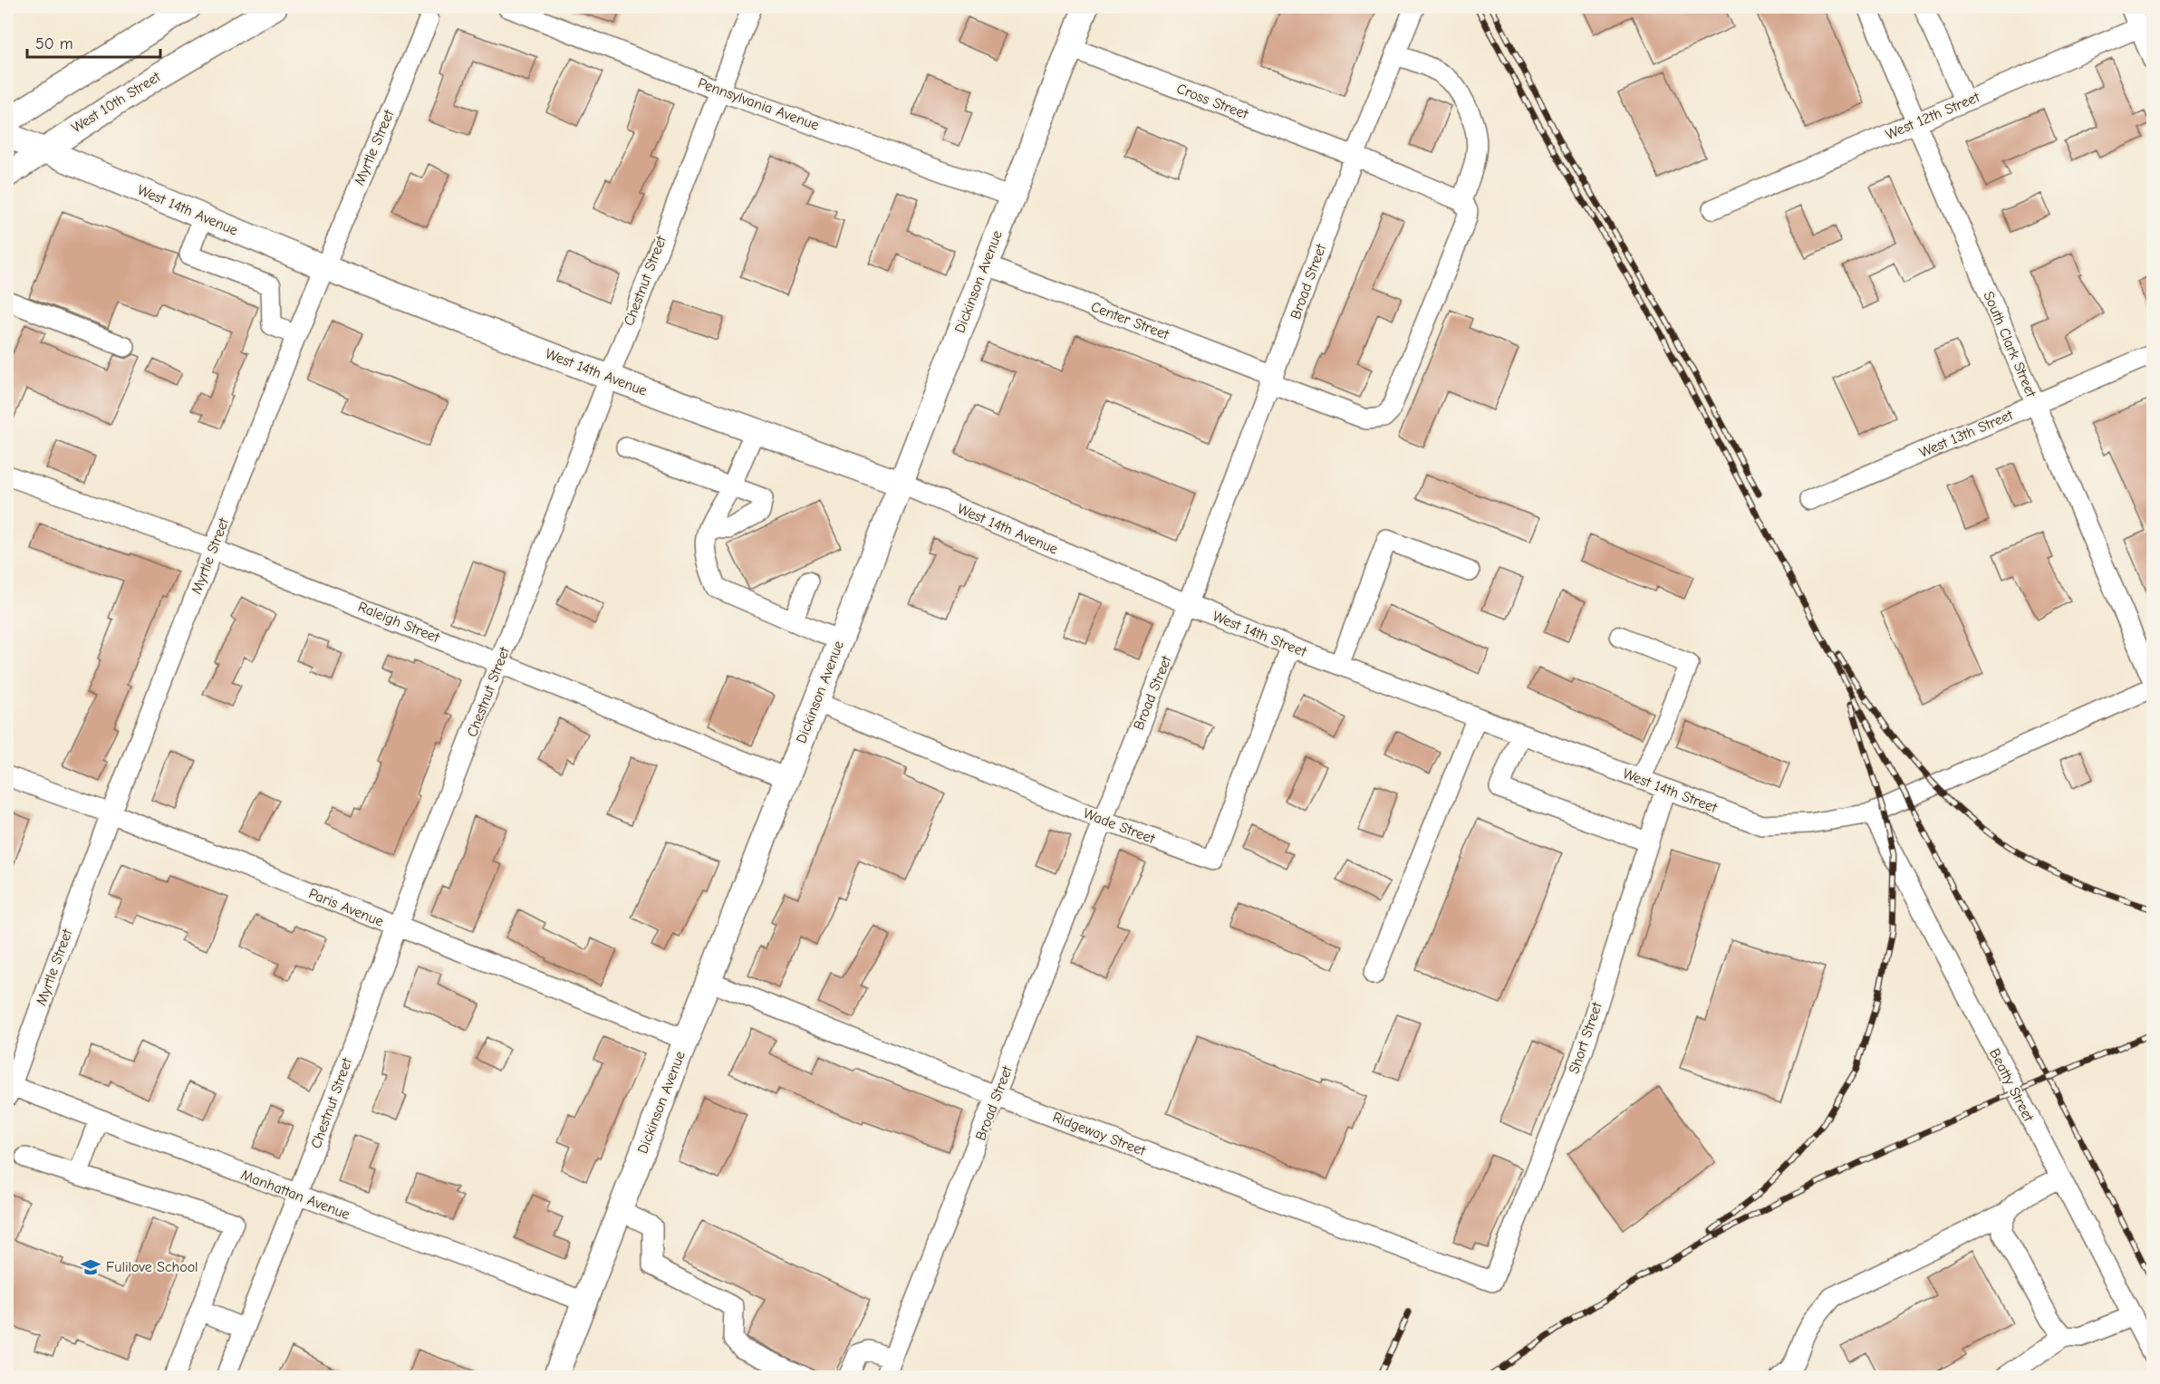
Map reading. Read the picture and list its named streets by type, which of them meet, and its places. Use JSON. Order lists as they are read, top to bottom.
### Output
{
  "streets": {
    "main road": ["West 10th Street", "West 14th Avenue", "Dickinson Avenue"],
    "street": [
      "Cross Street",
      "Pennsylvania Avenue",
      "West 12th Street",
      "Myrtle Street",
      "Chestnut Street",
      "Broad Street",
      "Center Street",
      "South Clark Street",
      "West 13th Street",
      "Raleigh Street",
      "West 14th Street",
      "Wade Street",
      "Paris Avenue",
      "Short Street",
      "Beatty Street",
      "Ridgeway Street",
      "Manhattan Avenue"
    ]
  },
  "crossings": [
    ["Cross Street", "Dickinson Avenue"],
    ["Cross Street", "Broad Street"],
    ["Cross Street", "Center Street"],
    ["West 10th Street", "West 14th Avenue"],
    ["Pennsylvania Avenue", "Chestnut Street"],
    ["Pennsylvania Avenue", "Dickinson Avenue"],
    ["West 12th Street", "South Clark Street"],
    ["Myrtle Street", "West 14th Avenue"],
    ["Myrtle Street", "Raleigh Street"],
    ["Myrtle Street", "Paris Avenue"],
    ["Myrtle Street", "Manhattan Avenue"],
    ["West 14th Avenue", "Chestnut Street"],
    ["West 14th Avenue", "Dickinson Avenue"],
    ["West 14th Avenue", "Broad Street"],
    ["West 14th Avenue", "West 14th Street"],
    ["Chestnut Street", "Raleigh Street"],
    ["Chestnut Street", "Paris Avenue"],
    ["Chestnut Street", "Manhattan Avenue"],
    ["Dickinson Avenue", "Center Street"],
    ["Dickinson Avenue", "Raleigh Street"],
    ["Dickinson Avenue", "Wade Street"],
    ["Dickinson Avenue", "Paris Avenue"],
    ["Dickinson Avenue", "Ridgeway Street"],
    ["Dickinson Avenue", "Manhattan Avenue"],
    ["Broad Street", "Center Street"],
    ["Broad Street", "West 14th Street"],
    ["Broad Street", "Wade Street"],
    ["Broad Street", "Ridgeway Street"],
    ["South Clark Street", "West 13th Street"],
    ["West 14th Street", "Wade Street"],
    ["West 14th Street", "Short Street"],
    ["West 14th Street", "Beatty Street"],
    ["Short Street", "Ridgeway Street"]
  ],
  "places": {
    "school or university": ["Fulilove School"]
  },
  "scale_bar": "50 m"
}
